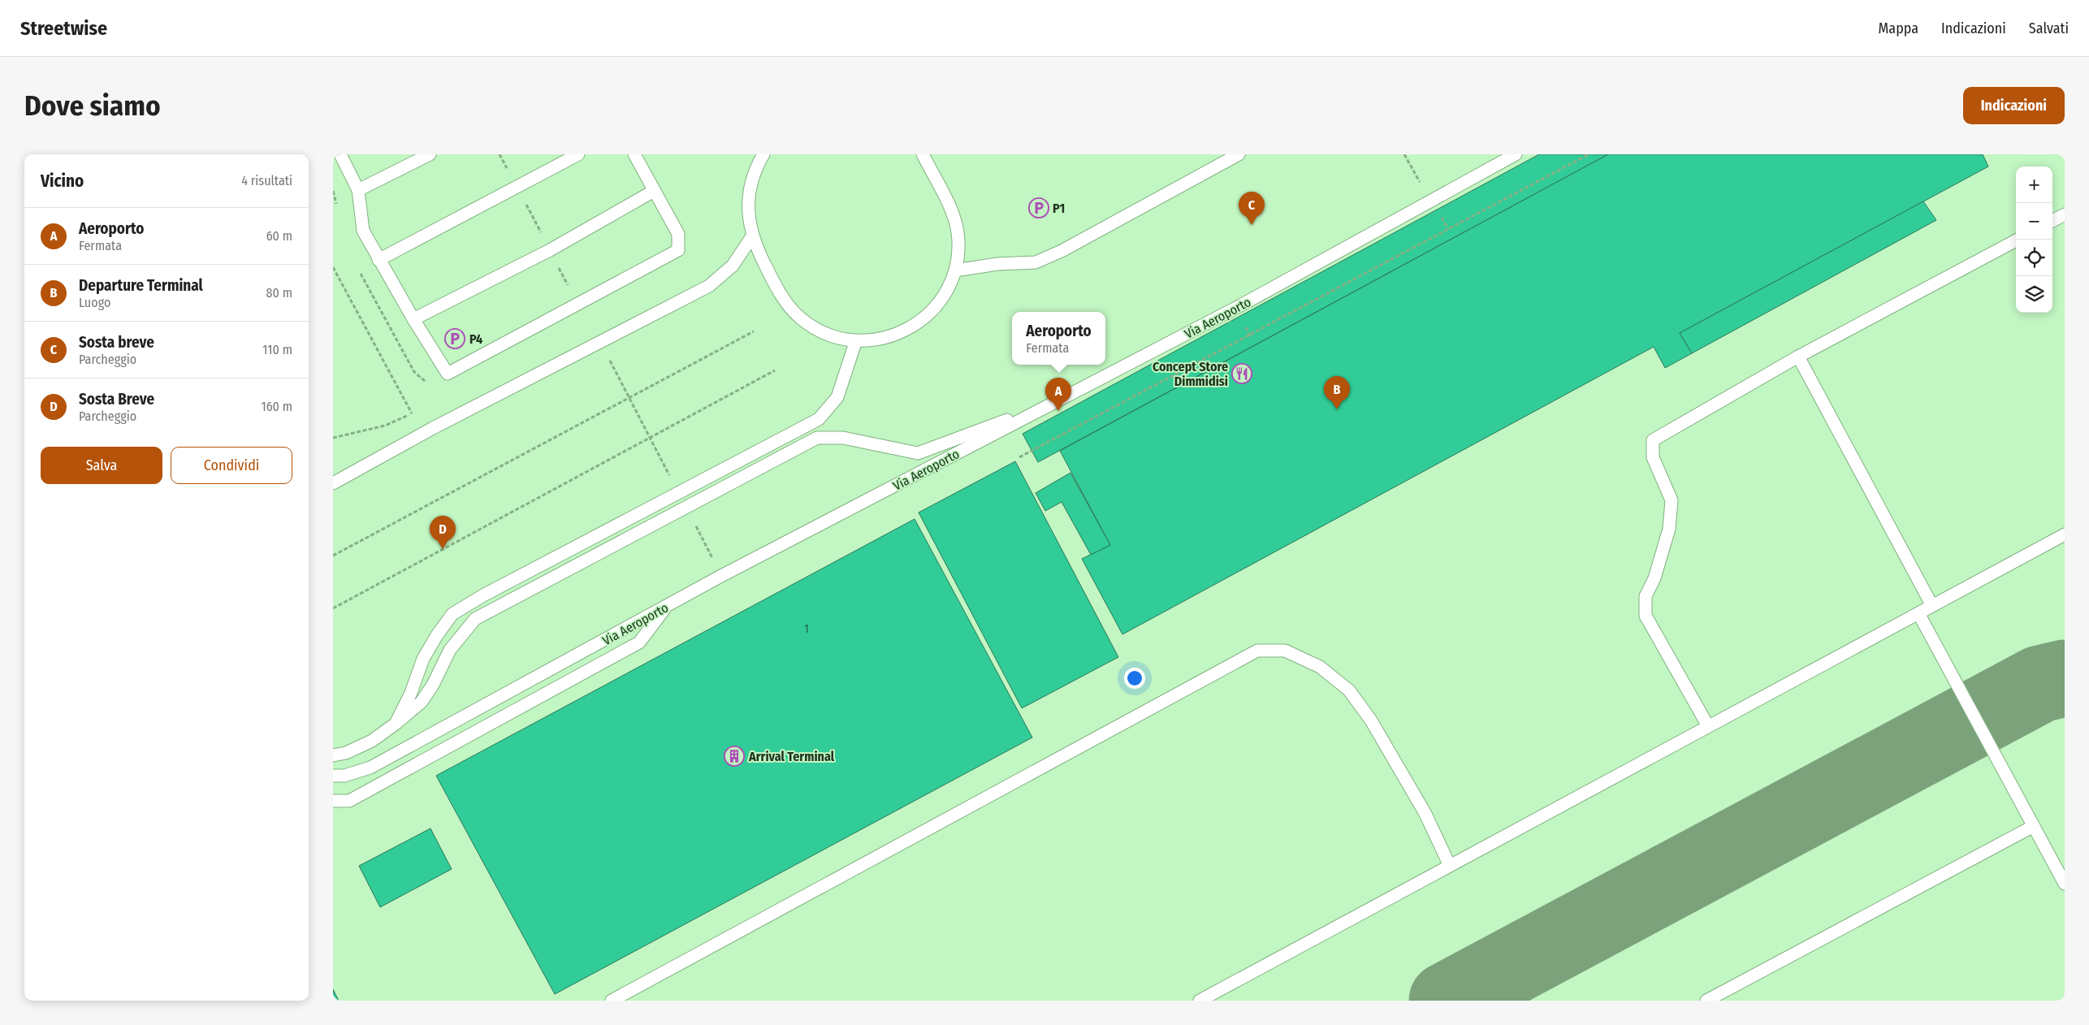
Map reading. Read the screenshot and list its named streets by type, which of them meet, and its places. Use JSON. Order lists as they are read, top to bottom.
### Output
{
  "streets": {
    "lane": ["Via Aeroporto"]
  },
  "places": {
    "parking": ["P1", "P4"],
    "restaurant": ["Concept Store Dimmidisi"],
    "building": ["Arrival Terminal"]
  },
  "house_numbers": ["1"],
  "page": {
    "header": "Streetwise",
    "nav": ["Mappa", "Indicazioni", "Salvati"],
    "buttons": [
      "Indicazioni",
      ["Salva", "Condividi"]
    ],
    "title": "Dove siamo",
    "heading": ["Vicino", "4 risultati"],
    "map_buttons": ["+", "−"],
    "pins": [
      "C",
      "B",
      "A",
      "D"
    ],
    "list": [
      {
        "mark": "A",
        "name": "Aeroporto",
        "note": "Fermata",
        "value": "60 m"
      },
      {
        "mark": "B",
        "name": "Departure Terminal",
        "note": "Luogo",
        "value": "80 m"
      },
      {
        "mark": "C",
        "name": "Sosta breve",
        "note": "Parcheggio",
        "value": "110 m"
      },
      {
        "mark": "D",
        "name": "Sosta Breve",
        "note": "Parcheggio",
        "value": "160 m"
      }
    ],
    "popup": ["Aeroporto", "Fermata"]
  }
}
